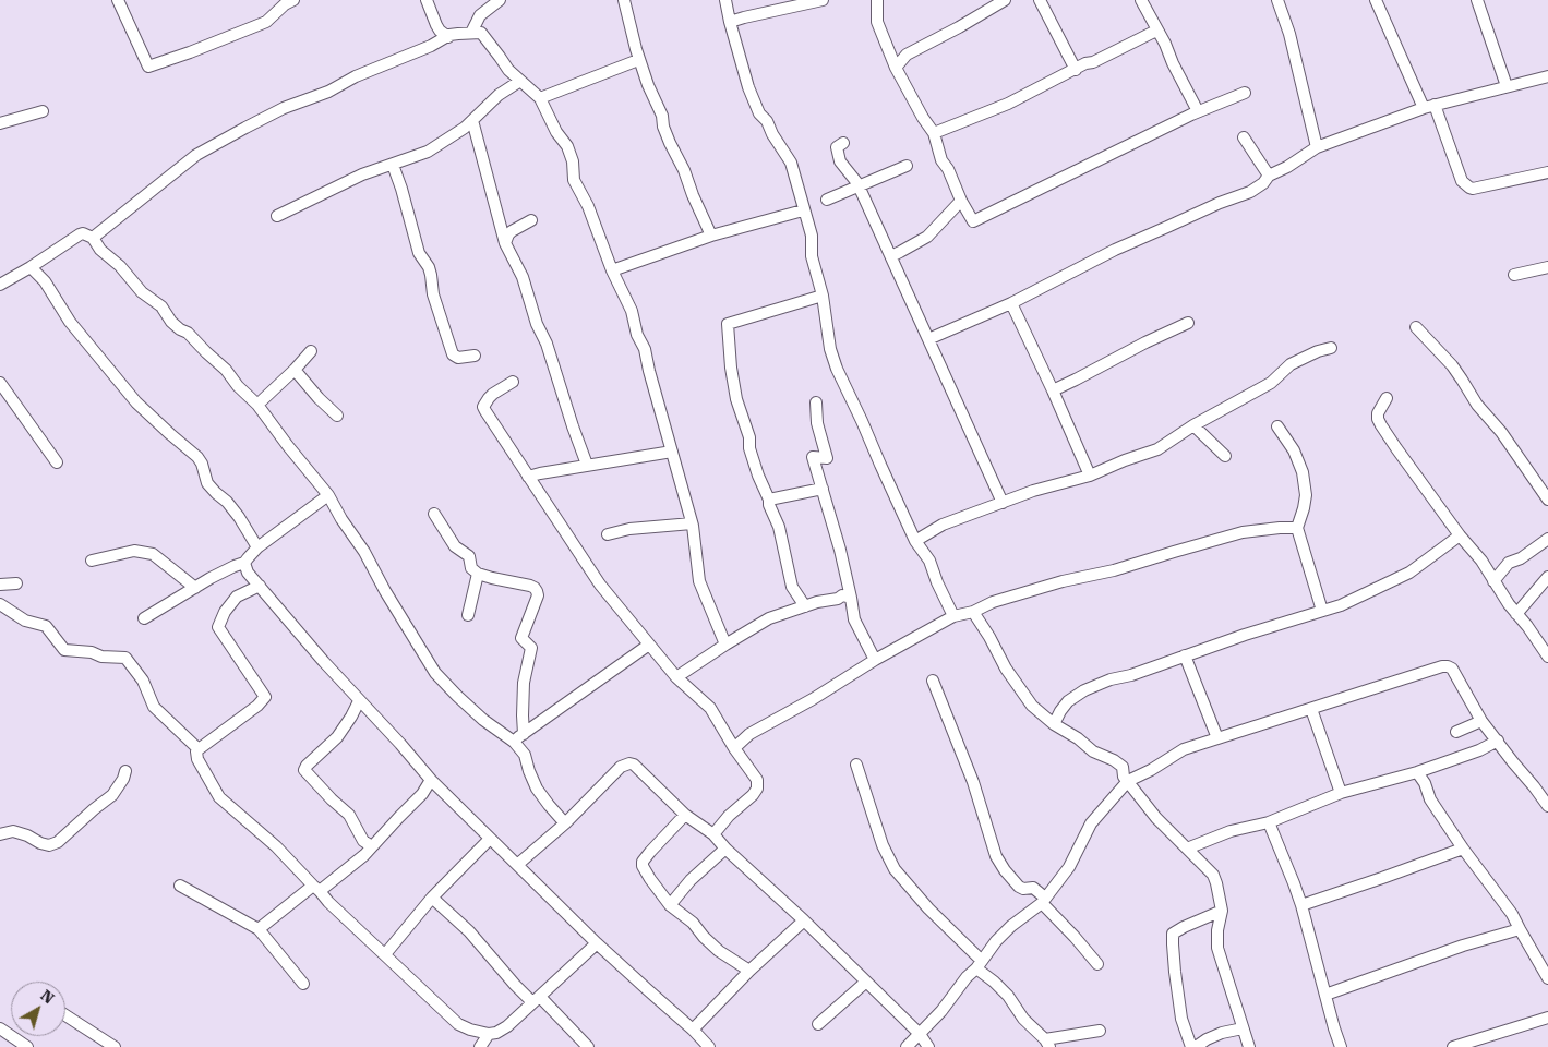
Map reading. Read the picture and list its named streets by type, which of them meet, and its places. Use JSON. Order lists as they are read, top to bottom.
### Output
{
  "north": "top right"
}
